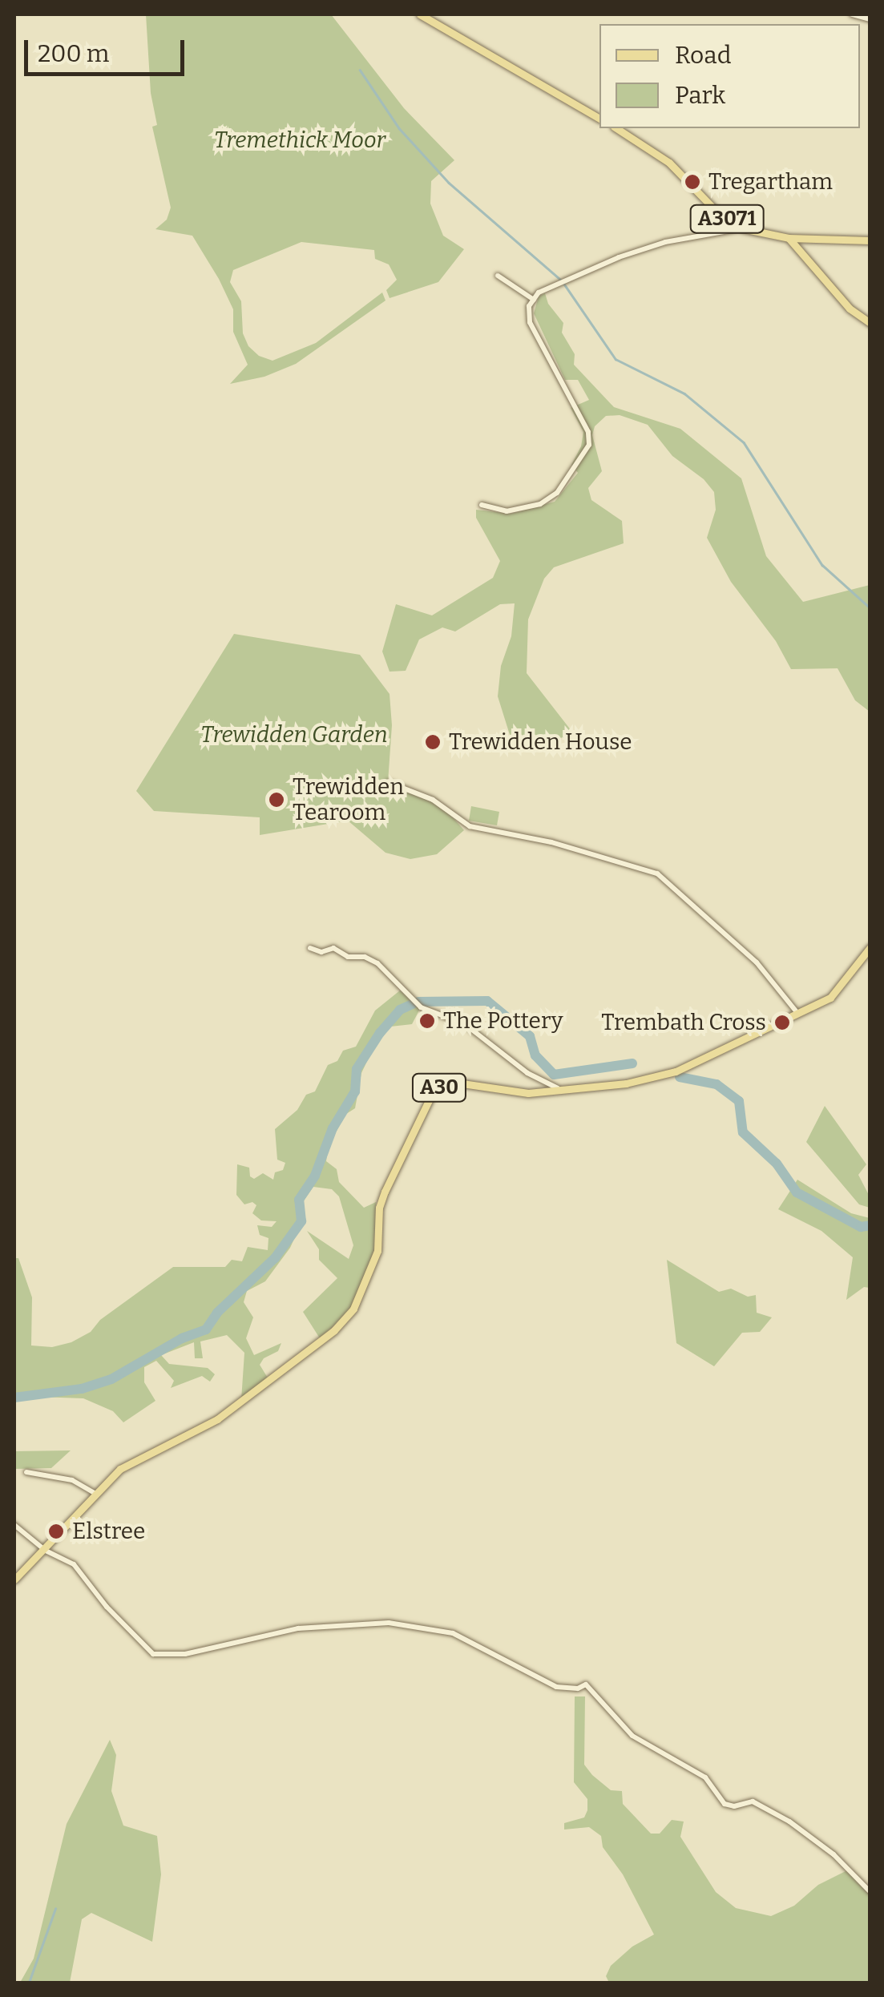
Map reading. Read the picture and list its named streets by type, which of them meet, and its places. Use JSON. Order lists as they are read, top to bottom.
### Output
{
  "streets": {
    "main road": ["A3071", "A30"]
  },
  "parks": ["Tremethick Moor", "Trewidden Garden"],
  "places": [
    "Tregartham",
    "Trewidden House",
    "Trewidden Tearoom",
    "The Pottery",
    "Trembath Cross",
    "Elstree"
  ],
  "legend": ["Road", "Park"],
  "scale_bar": "200 m"
}
